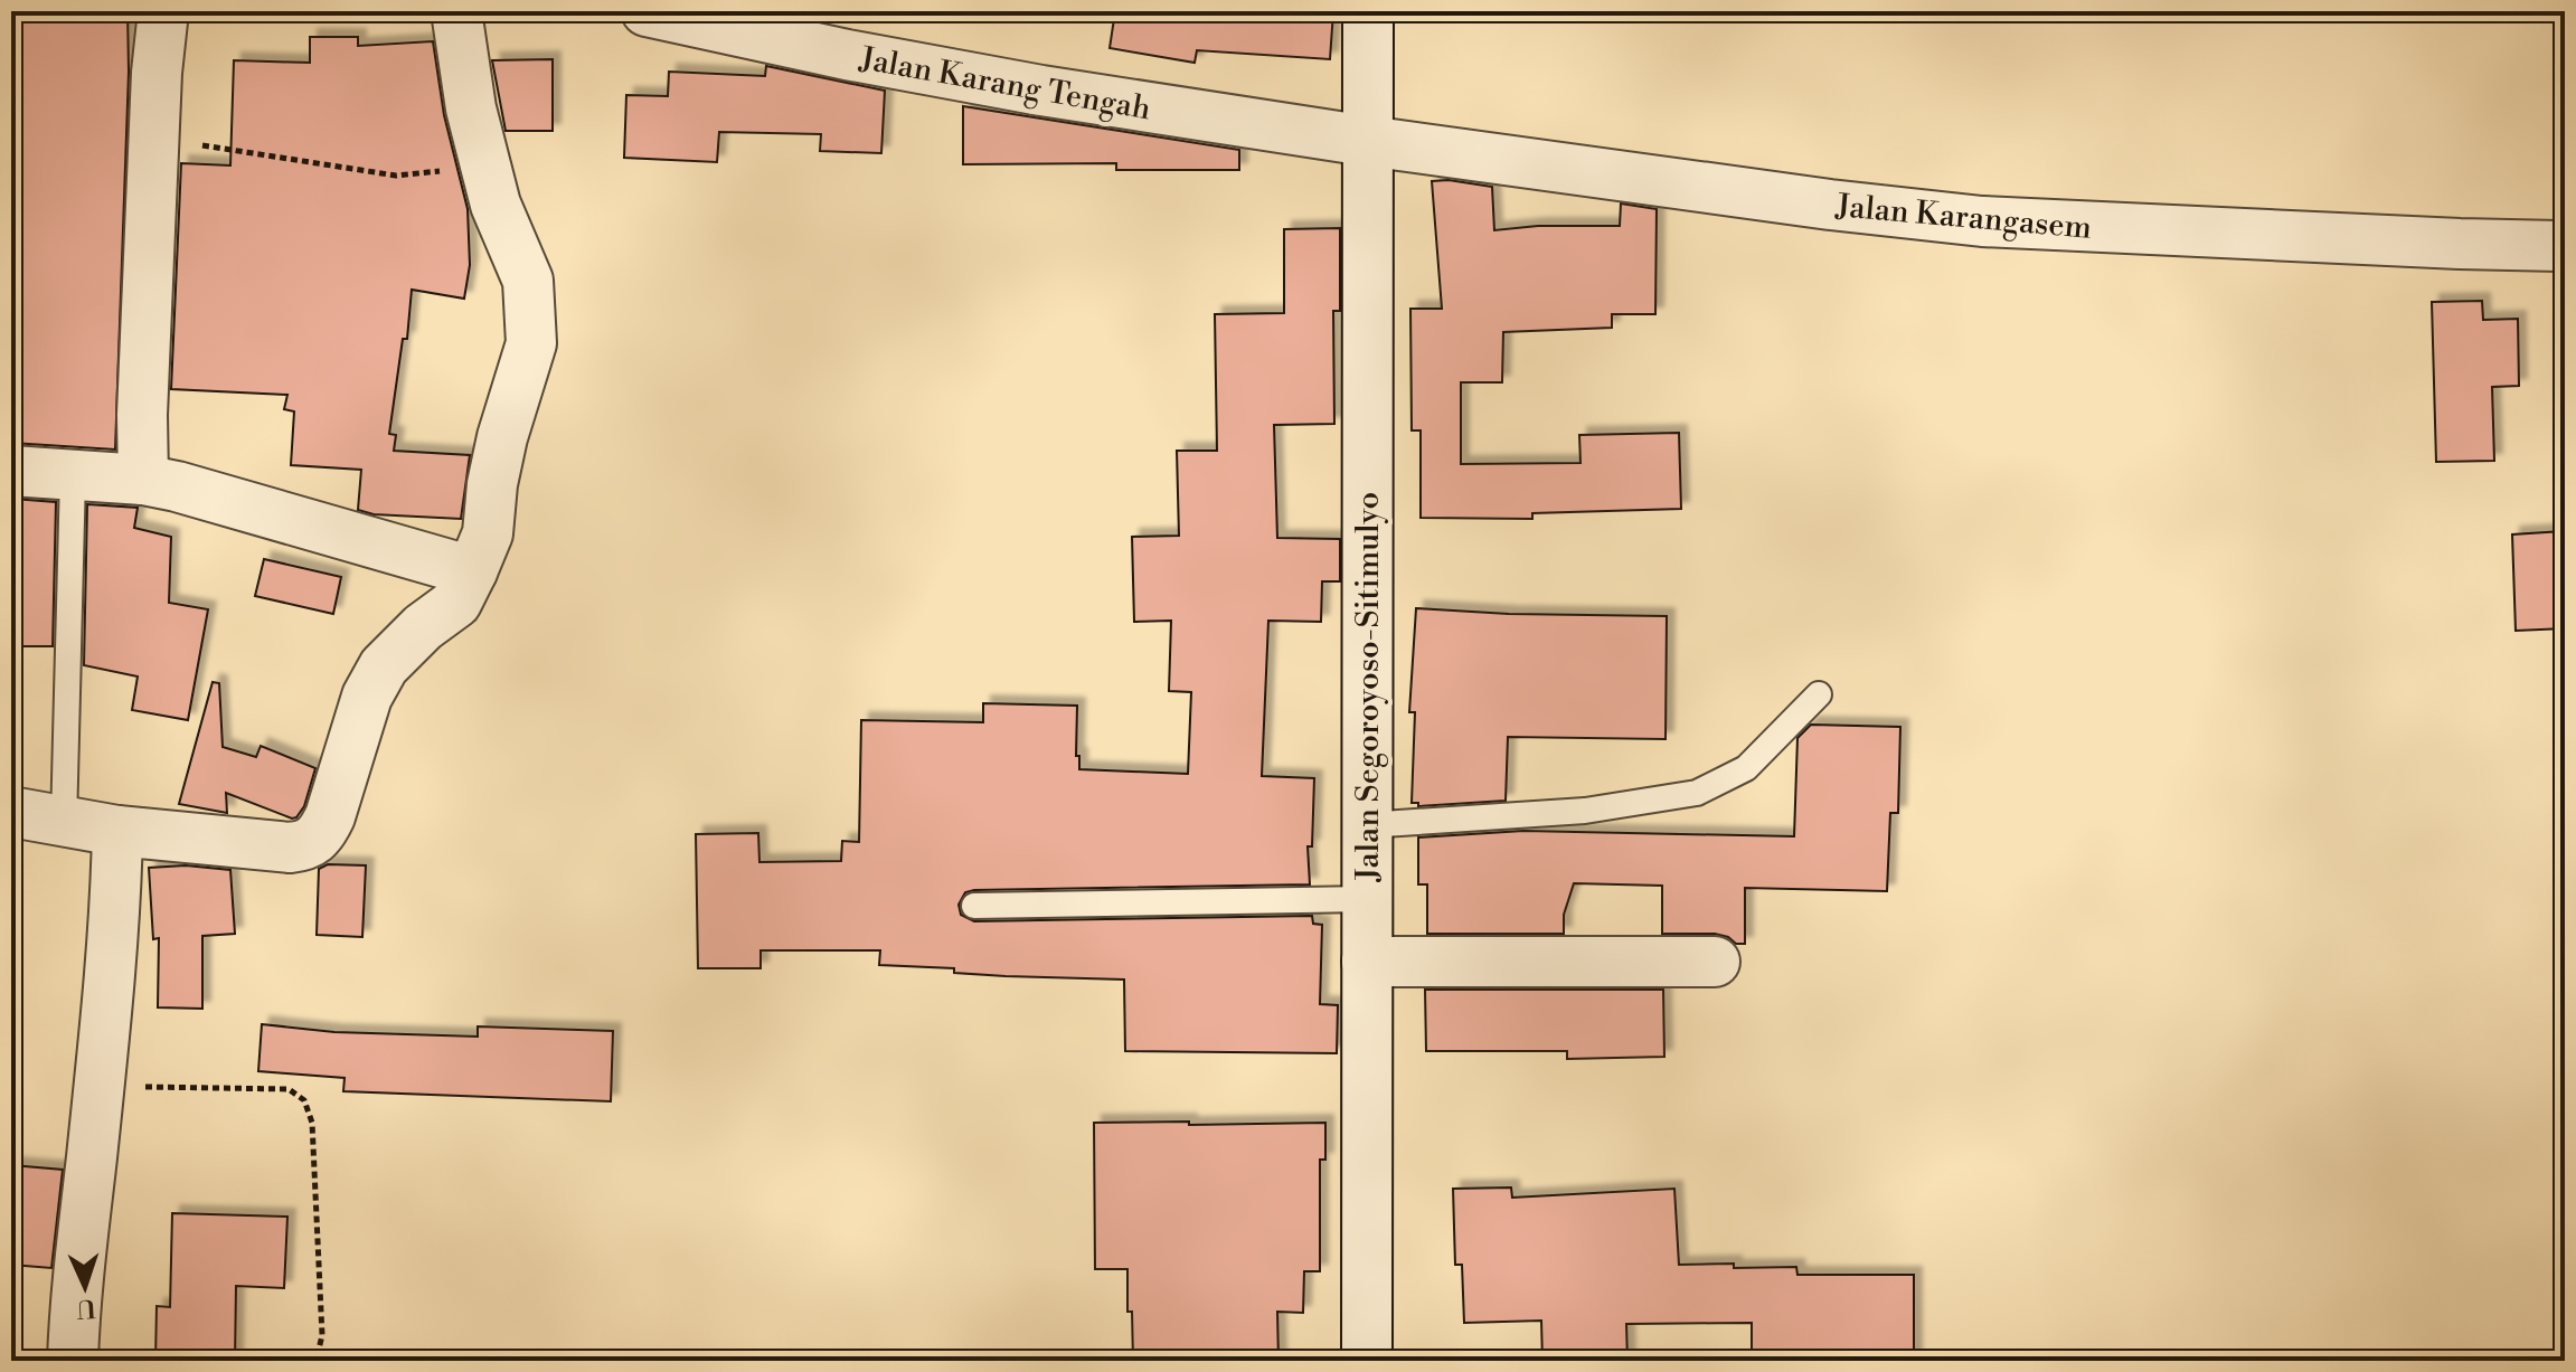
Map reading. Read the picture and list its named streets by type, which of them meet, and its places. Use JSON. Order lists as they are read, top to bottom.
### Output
{
  "streets": {
    "street": ["Jalan Karang Tengah", "Jalan Karangasem", "Jalan Segoroyoso-Sitimulyo"]
  },
  "crossings": [
    ["Jalan Karang Tengah", "Jalan Karangasem"],
    ["Jalan Karang Tengah", "Jalan Segoroyoso-Sitimulyo"],
    ["Jalan Karangasem", "Jalan Segoroyoso-Sitimulyo"]
  ],
  "north": "bottom"
}
